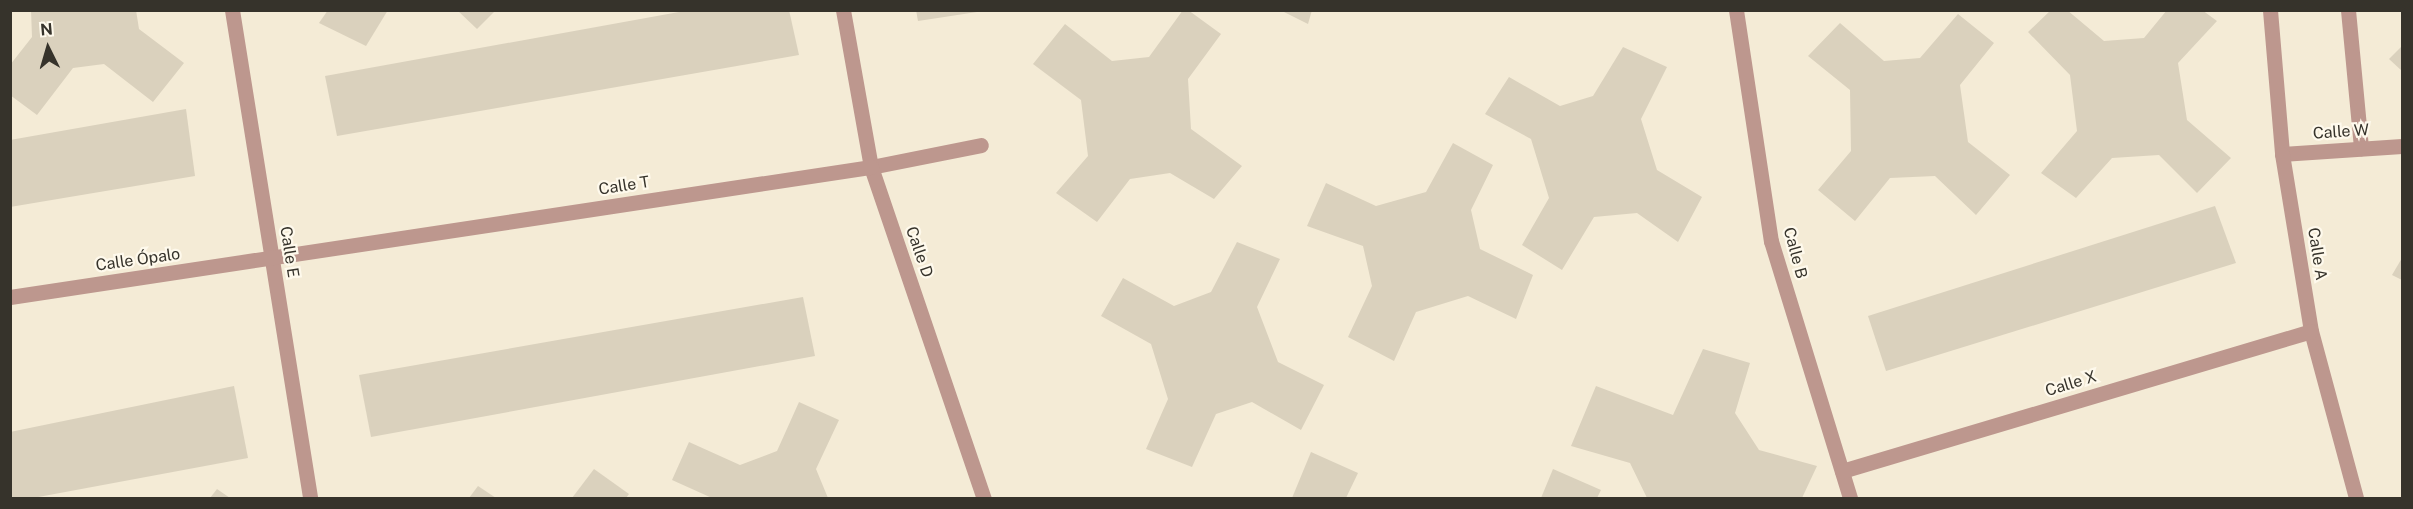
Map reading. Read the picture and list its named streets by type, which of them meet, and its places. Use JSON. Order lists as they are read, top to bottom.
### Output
{
  "streets": {
    "street": [
      "Calle W",
      "Calle T",
      "Calle E",
      "Calle D",
      "Calle B",
      "Calle A",
      "Calle Ópalo",
      "Calle X"
    ]
  },
  "crossings": [
    ["Calle W", "Calle A"],
    ["Calle T", "Calle E"],
    ["Calle T", "Calle D"],
    ["Calle T", "Calle Ópalo"],
    ["Calle E", "Calle Ópalo"],
    ["Calle B", "Calle X"],
    ["Calle A", "Calle X"]
  ],
  "north": "top"
}
